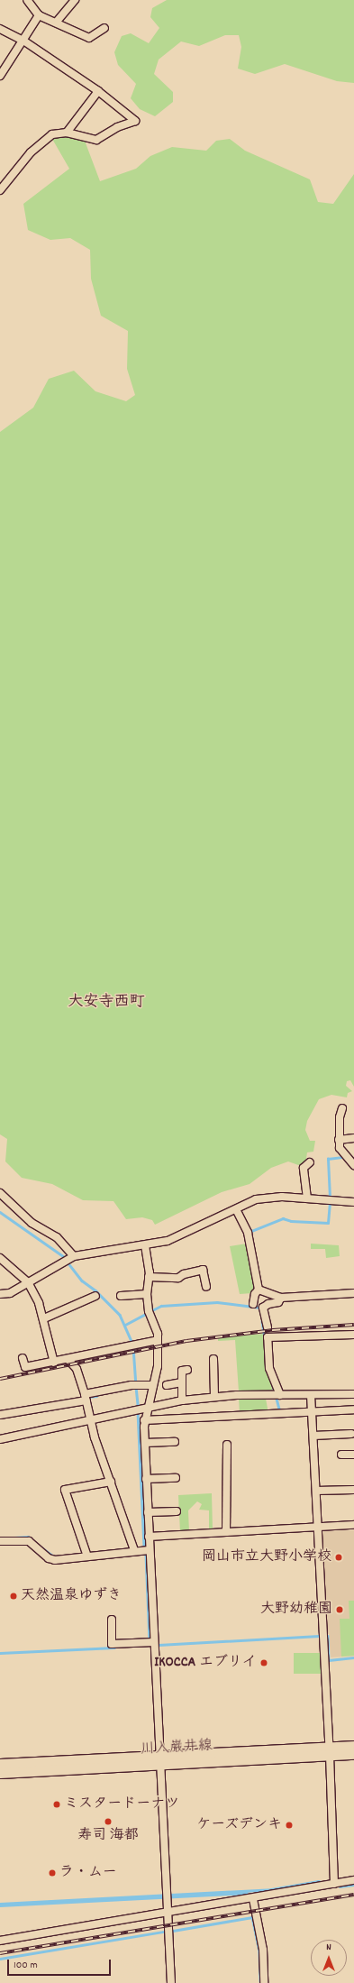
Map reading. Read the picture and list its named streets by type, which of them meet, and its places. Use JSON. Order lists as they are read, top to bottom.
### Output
{
  "streets": {
    "main road": ["川入巌井線"]
  },
  "districts": ["大安寺西町"],
  "places": [
    "岡山市立大野小学校",
    "天然温泉ゆずき",
    "大野幼稚園",
    "IKOCCA エブリイ",
    "ミスタードーナツ",
    "寿司 海都",
    "ケーズデンキ",
    "ラ・ムー"
  ],
  "scale_bar": "100 m",
  "north": "top"
}
